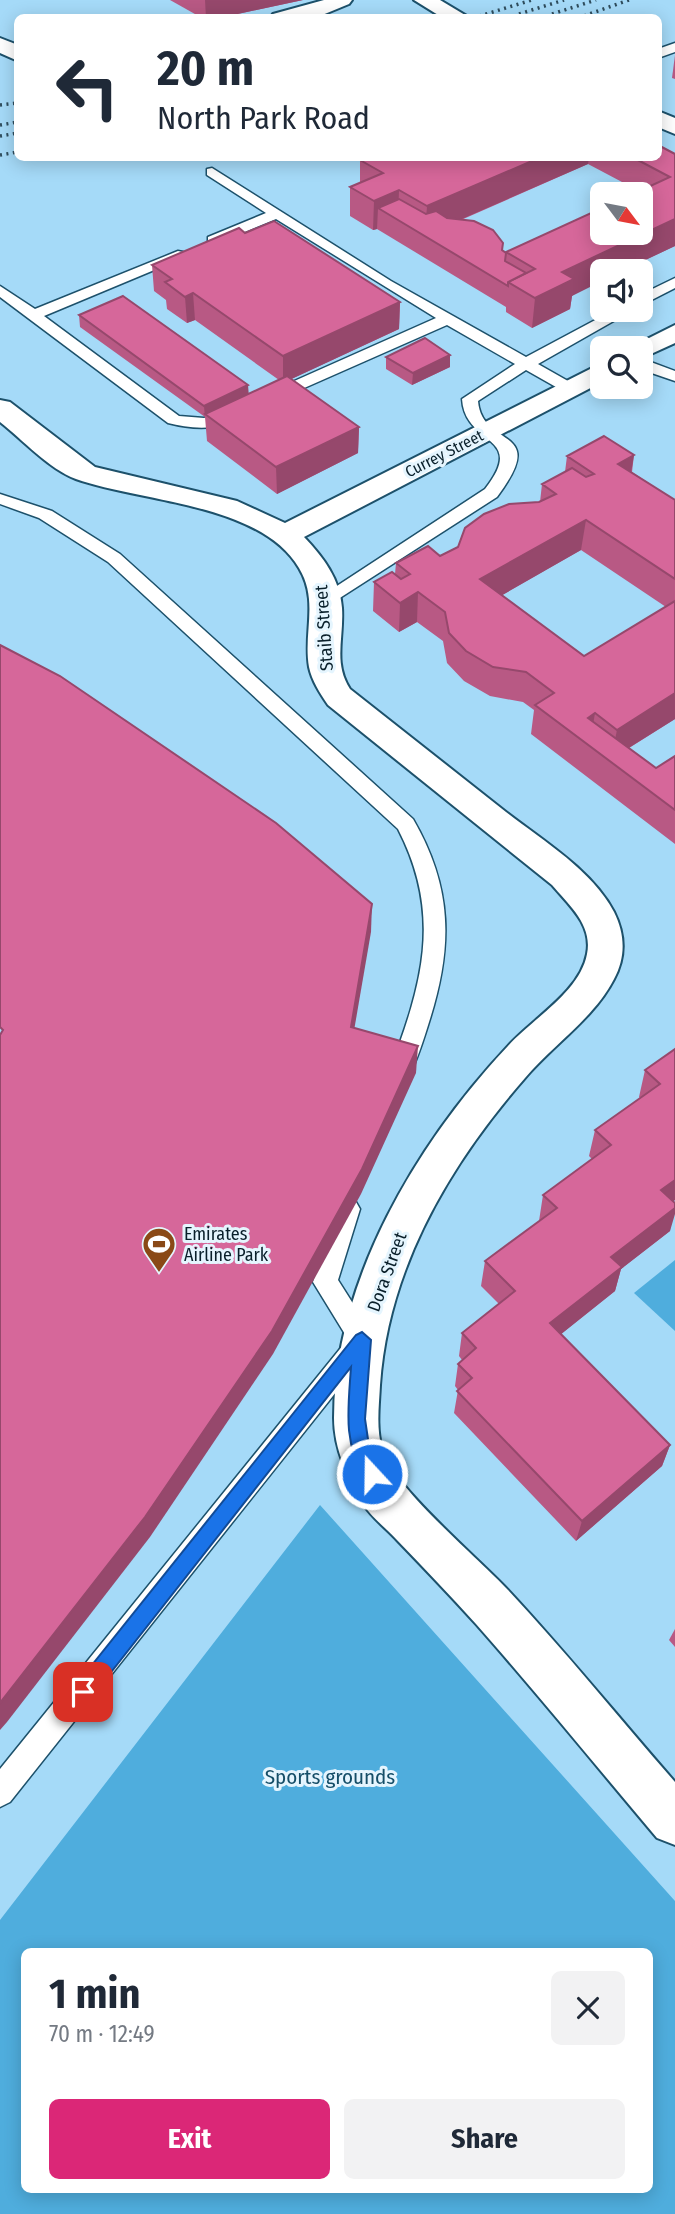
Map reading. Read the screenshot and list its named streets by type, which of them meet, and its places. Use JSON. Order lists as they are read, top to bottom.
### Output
{
  "streets": {
    "street": ["Currey Street", "Staib Street", "Dora Street"]
  },
  "crossings": [
    ["Currey Street", "Staib Street"],
    ["Staib Street", "Dora Street"]
  ],
  "parks": ["Sports grounds"],
  "places": {
    "sports": ["Emirates Airline Park"]
  },
  "north": "bottom right",
  "page": {
    "turn": ["20 m", "North Park Road"],
    "heading": ["1 min", "70 m · 12:49"],
    "buttons": ["Exit", "Share"]
  }
}
